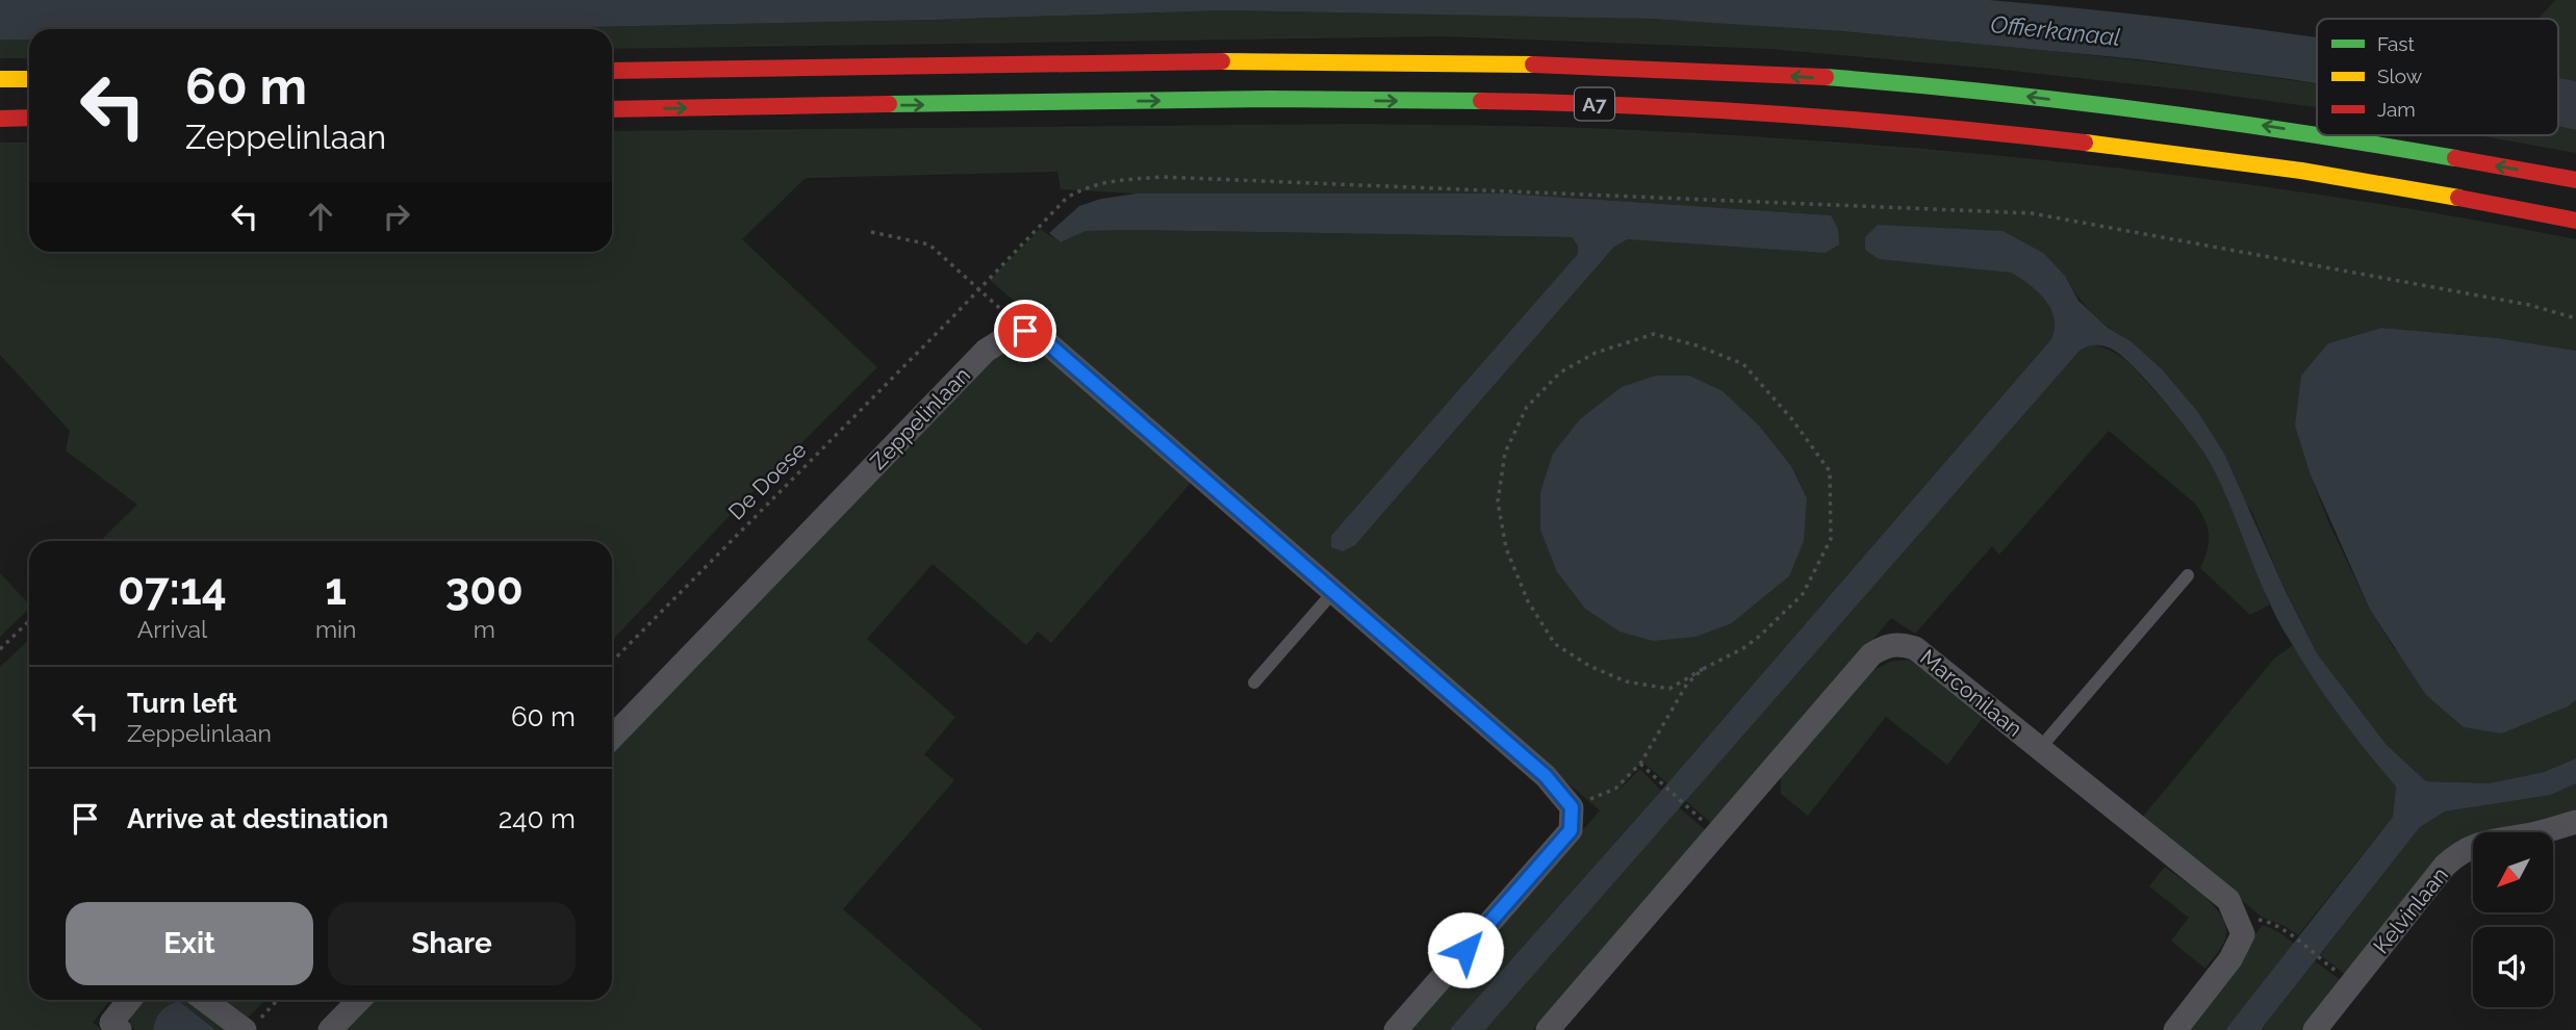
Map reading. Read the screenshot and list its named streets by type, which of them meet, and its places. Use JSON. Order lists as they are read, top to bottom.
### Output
{
  "streets": {
    "highway": ["A7"],
    "street": ["Zeppelinlaan", "Marconilaan", "Kelvinlaan"],
    "path": ["De Doese"]
  },
  "water": ["Offierkanaal"],
  "legend": ["Fast", "Slow", "Jam"],
  "north": "bottom left",
  "page": {
    "turn": ["60 m", "Zeppelinlaan"],
    "eta": [
      "07:14",
      "Arrival",
      "1",
      "min",
      "300",
      "m"
    ],
    "list": [
      {
        "name": "Turn left",
        "note": "Zeppelinlaan",
        "value": "60 m"
      },
      {
        "name": "Arrive at destination",
        "value": "240 m"
      }
    ],
    "buttons": ["Exit", "Share"]
  }
}
